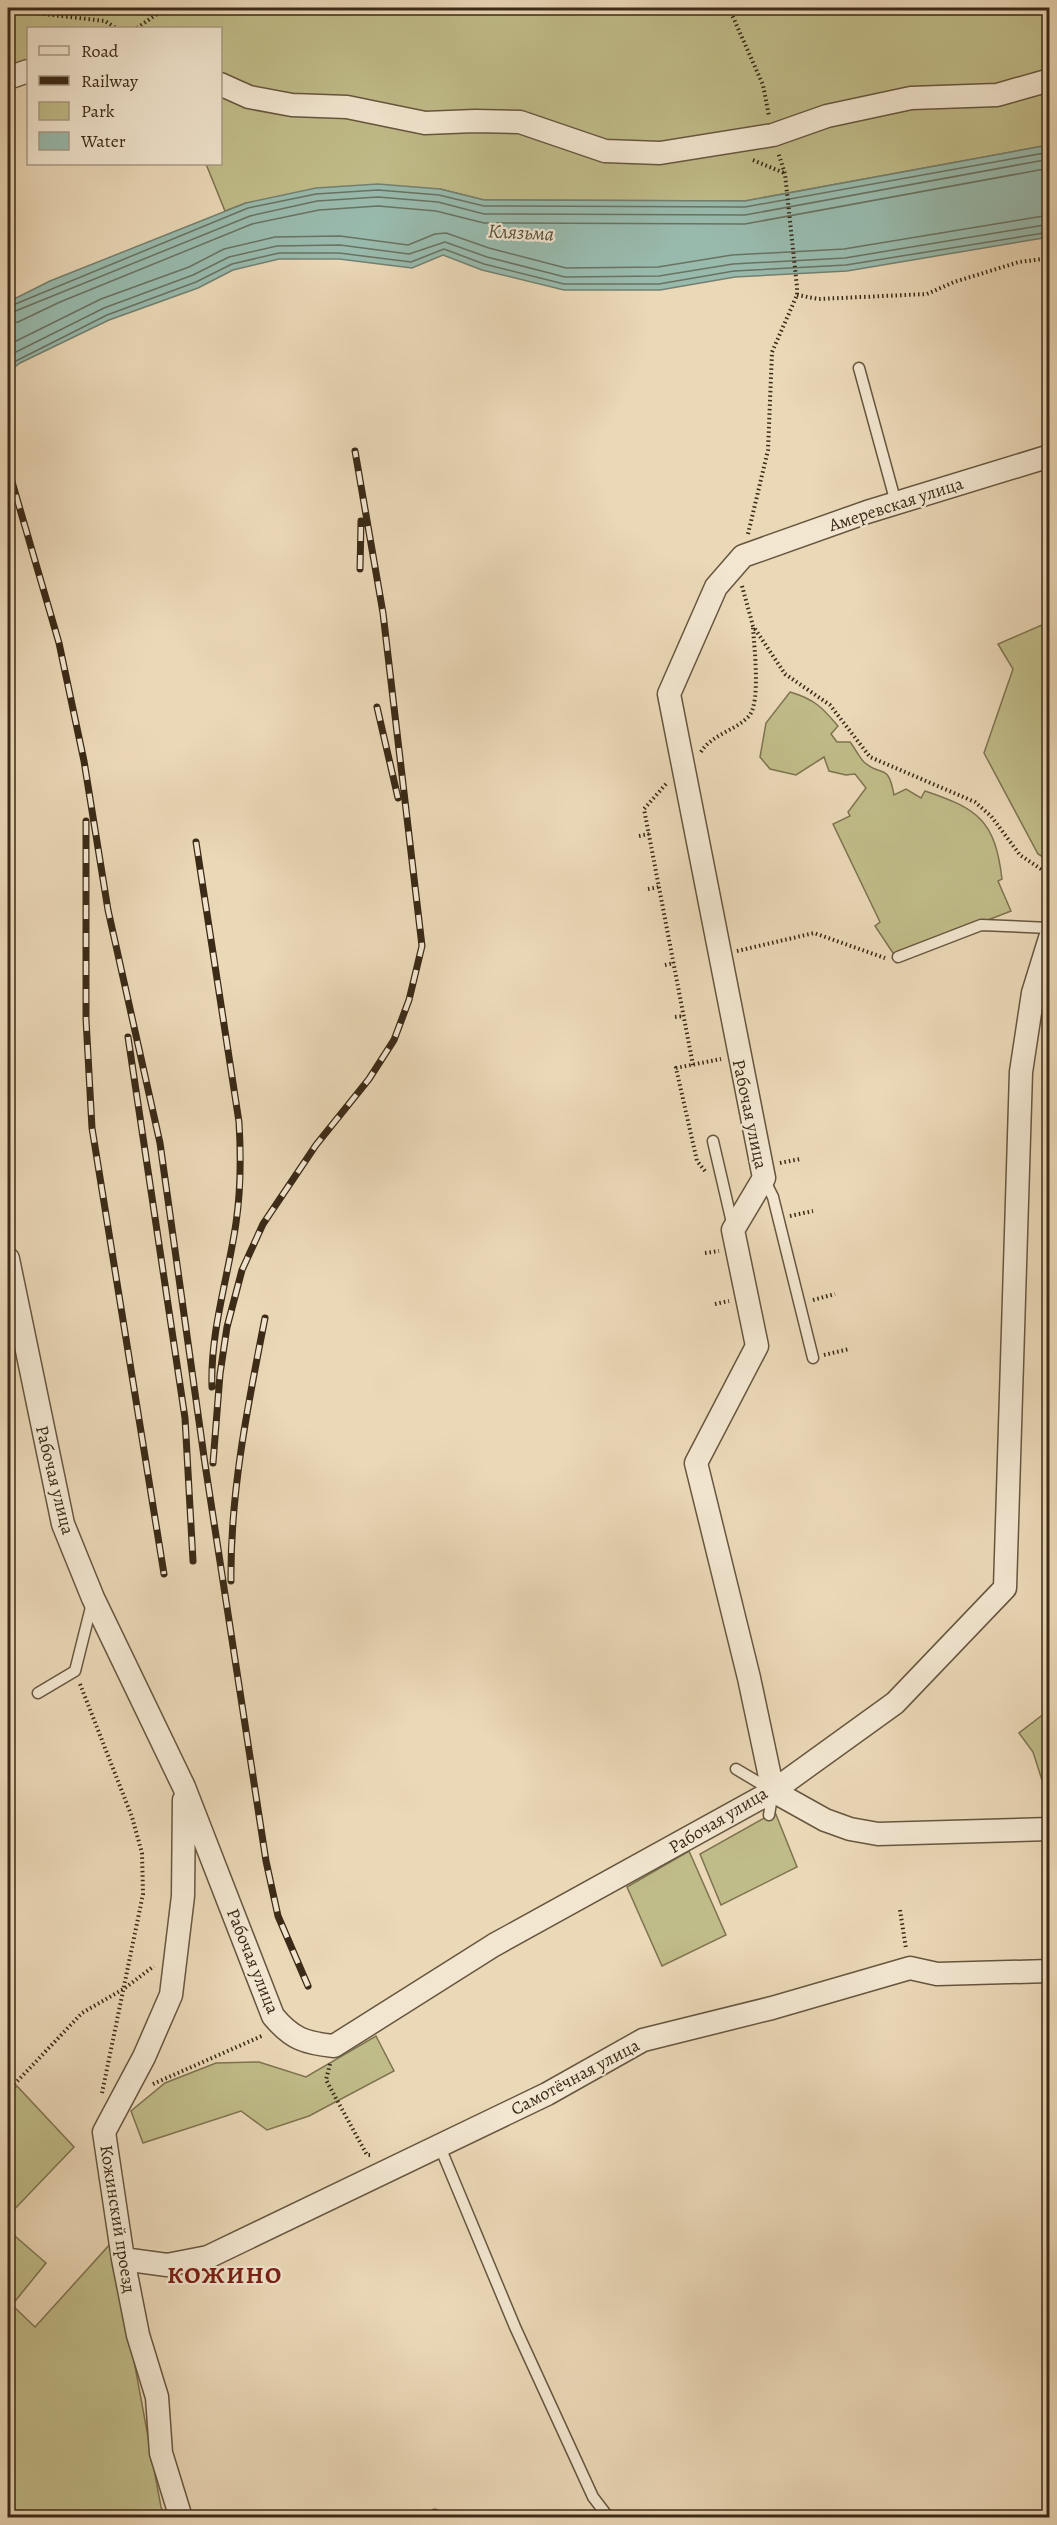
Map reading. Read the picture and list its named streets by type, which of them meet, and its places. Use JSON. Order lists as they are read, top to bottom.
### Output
{
  "streets": {
    "street": [
      "Амеревская улица",
      "Рабочая улица",
      "Самотёчная улица",
      "Кожинский проезд"
    ]
  },
  "crossings": [
    ["Амеревская улица", "Рабочая улица"],
    ["Рабочая улица", "Кожинский проезд"],
    ["Самотёчная улица", "Кожинский проезд"]
  ],
  "districts": ["КОЖИНО"],
  "water": ["Клязьма"],
  "legend": [
    "Road",
    "Railway",
    "Park",
    "Water"
  ]
}
